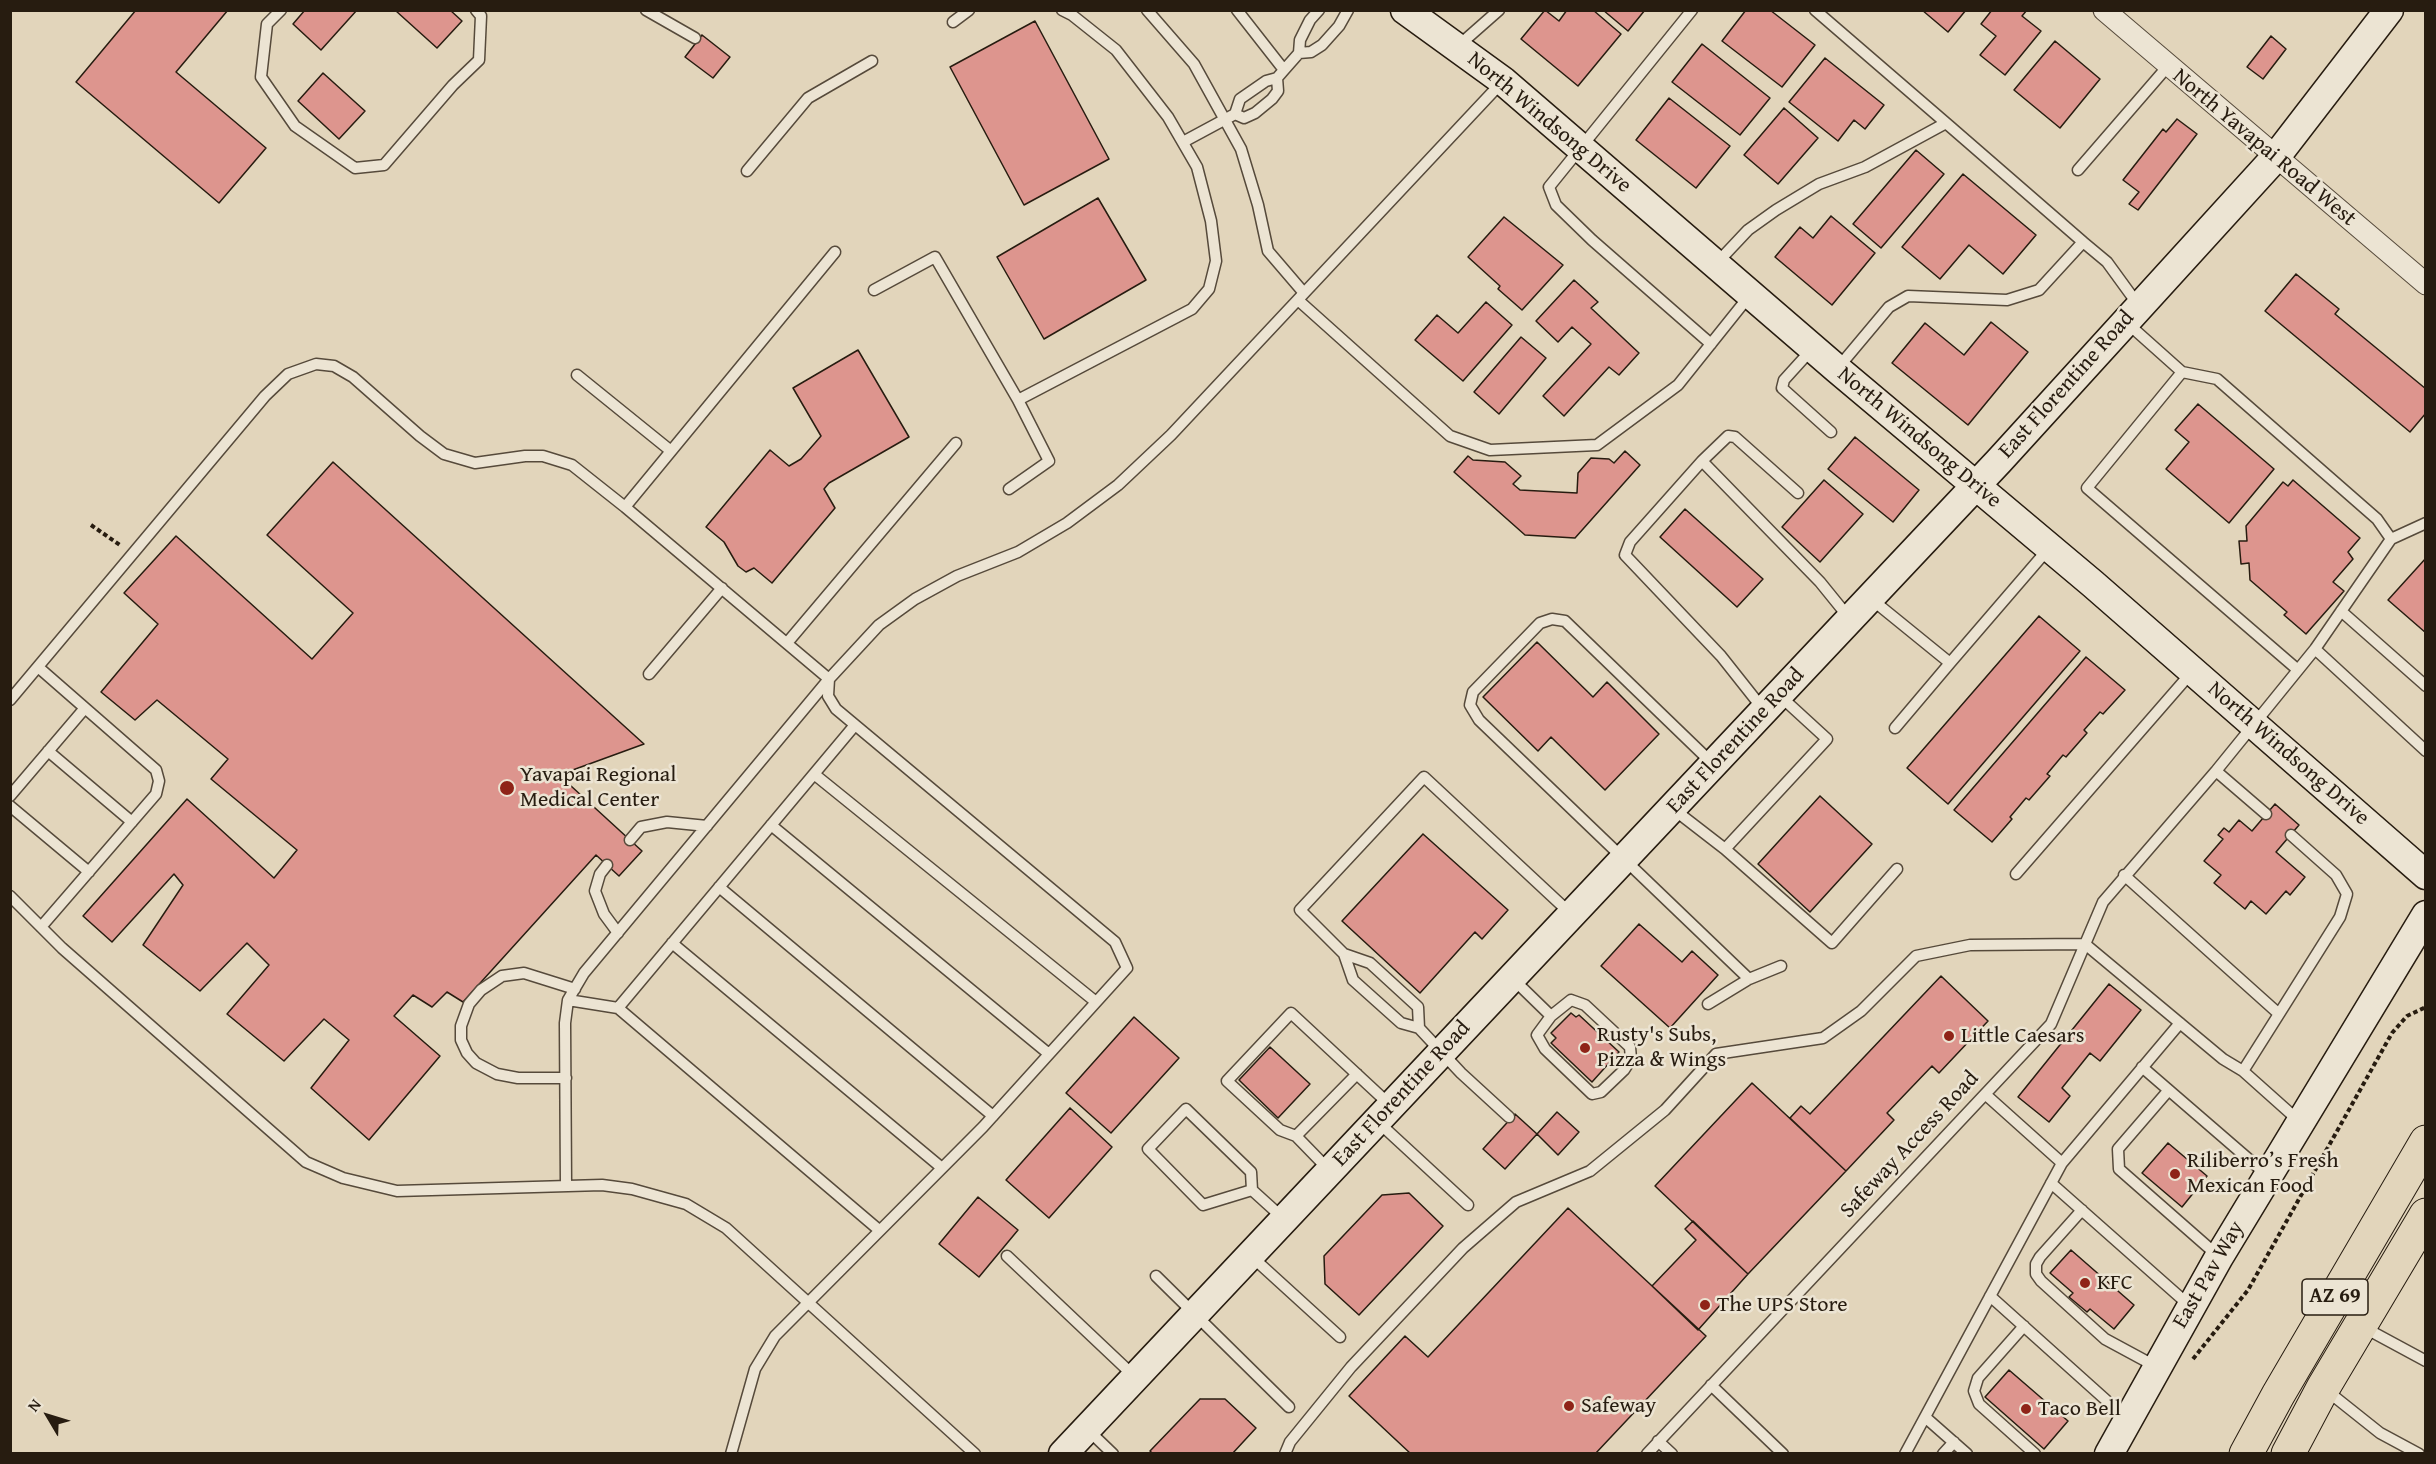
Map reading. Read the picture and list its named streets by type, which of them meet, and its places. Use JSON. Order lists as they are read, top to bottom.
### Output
{
  "streets": {
    "main road": ["AZ 69"],
    "street": [
      "North Windsong Drive",
      "North Yavapai Road West",
      "East Florentine Road",
      "East Pav Way"
    ],
    "lane": ["Safeway Access Road"]
  },
  "crossings": [
    ["North Windsong Drive", "East Florentine Road"],
    ["North Windsong Drive", "Safeway Access Road"],
    ["North Yavapai Road West", "East Florentine Road"]
  ],
  "places": [
    "Yavapai Regional Medical Center",
    "Little Caesars",
    "Rusty's Subs, Pizza & Wings",
    "Riliberro’s Fresh Mexican Food",
    "KFC",
    "The UPS Store",
    "Safeway",
    "Taco Bell"
  ],
  "north": "top left"
}
